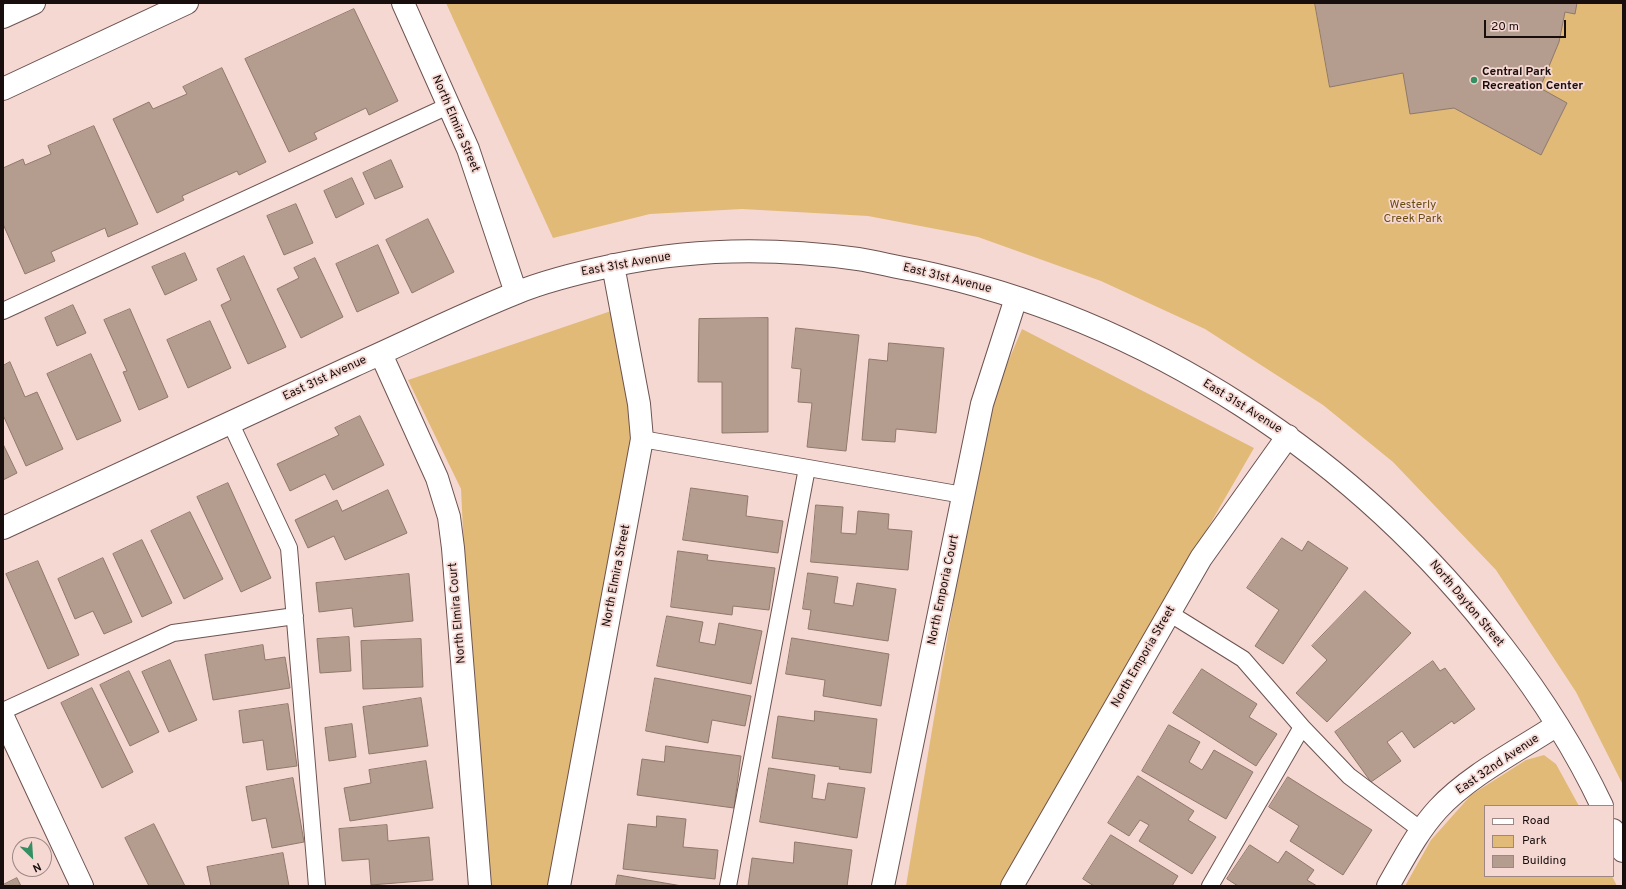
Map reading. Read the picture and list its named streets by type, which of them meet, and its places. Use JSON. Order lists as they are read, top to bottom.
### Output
{
  "streets": {
    "street": [
      "North Elmira Street",
      "East 31st Avenue",
      "North Emporia Court",
      "North Dayton Street",
      "North Elmira Court",
      "North Emporia Street",
      "East 32nd Avenue"
    ]
  },
  "crossings": [
    ["North Elmira Street", "East 31st Avenue"],
    ["East 31st Avenue", "North Emporia Court"],
    ["East 31st Avenue", "North Dayton Street"],
    ["East 31st Avenue", "North Elmira Court"],
    ["East 31st Avenue", "North Emporia Street"],
    ["North Dayton Street", "North Emporia Street"],
    ["North Dayton Street", "East 32nd Avenue"]
  ],
  "parks": ["Westerly Creek Park"],
  "places": ["Central Park Recreation Center"],
  "legend": ["Road", "Park", "Building"],
  "scale_bar": "20 m",
  "north": "bottom right"
}
